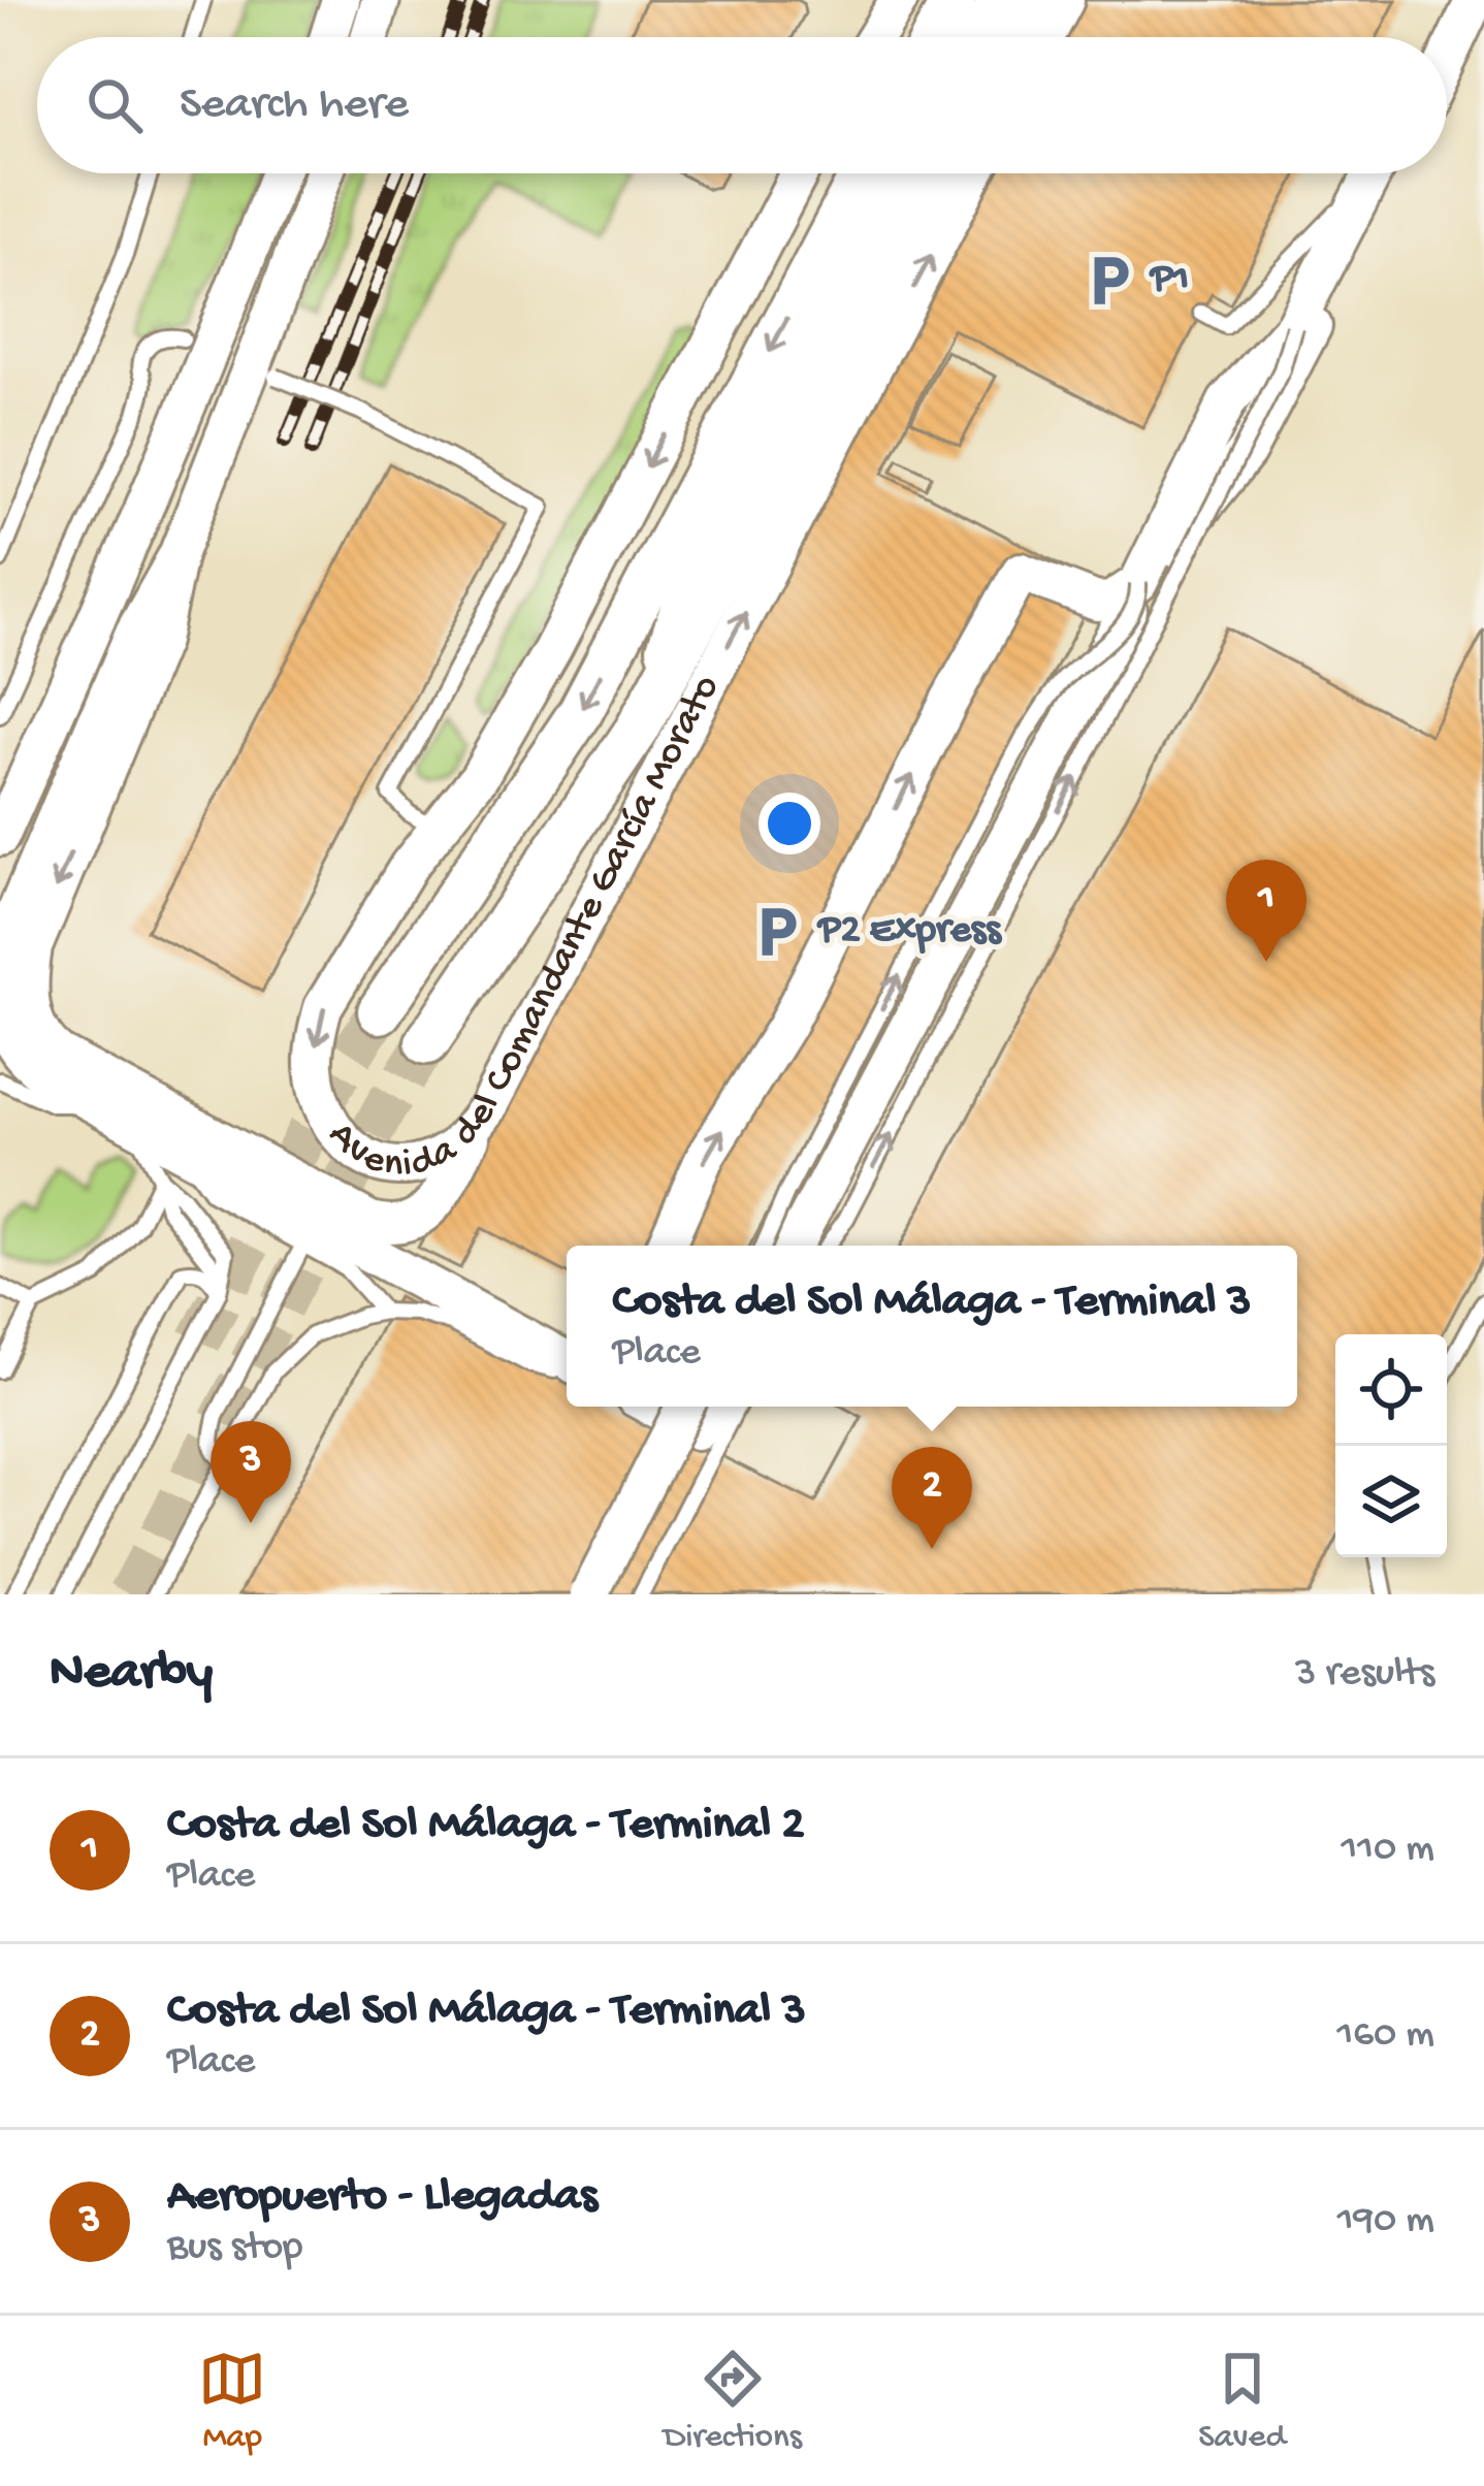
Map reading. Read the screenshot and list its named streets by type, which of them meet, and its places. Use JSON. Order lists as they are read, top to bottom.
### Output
{
  "streets": {
    "main road": ["Avenida del Comandante García Morato"]
  },
  "places": {
    "parking": ["P1", "P2 Express"]
  },
  "page": {
    "search": "Search here",
    "pins": ["1", "3", "2"],
    "popup": ["Costa del Sol Málaga - Terminal 3", "Place"],
    "heading": ["Nearby", "3 results"],
    "list": [
      {
        "mark": "1",
        "name": "Costa del Sol Málaga - Terminal 2",
        "note": "Place",
        "value": "110 m"
      },
      {
        "mark": "2",
        "name": "Costa del Sol Málaga - Terminal 3",
        "note": "Place",
        "value": "160 m"
      },
      {
        "mark": "3",
        "name": "Aeropuerto - Llegadas",
        "note": "Bus stop",
        "value": "190 m"
      }
    ],
    "nav": ["Map", "Directions", "Saved"]
  }
}
